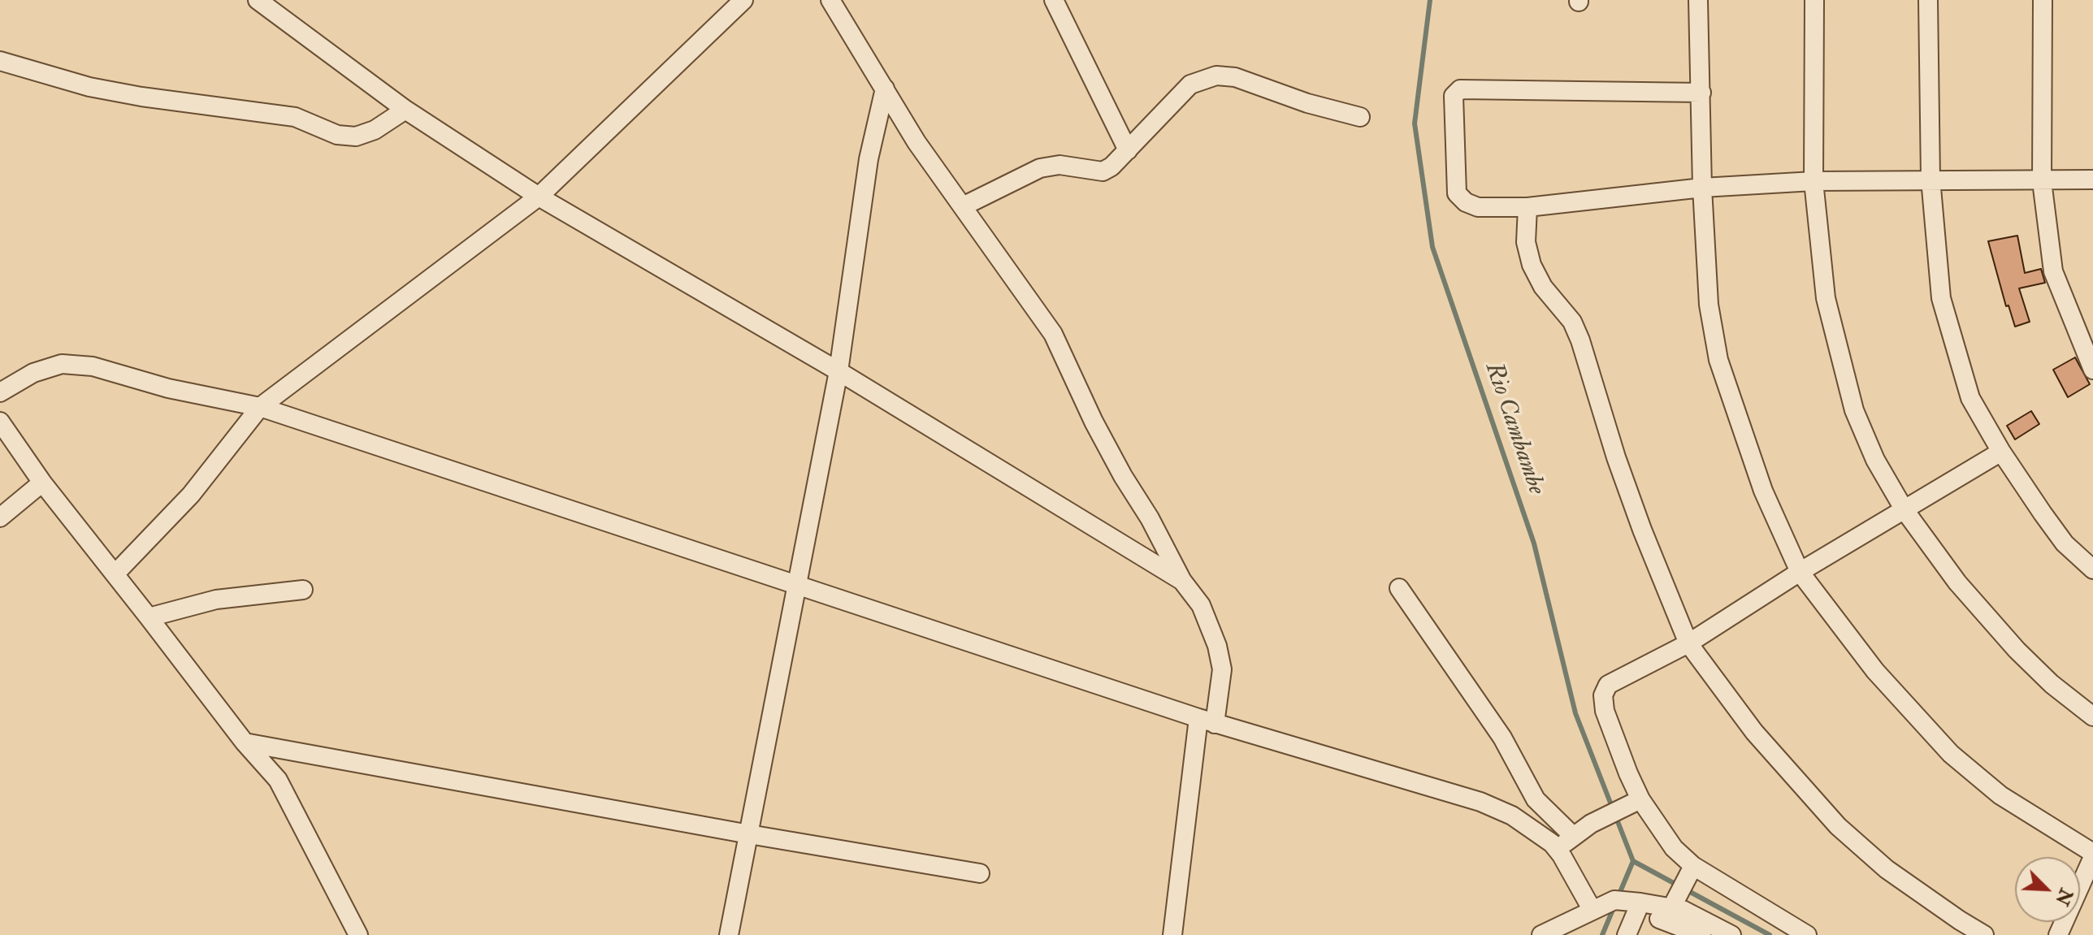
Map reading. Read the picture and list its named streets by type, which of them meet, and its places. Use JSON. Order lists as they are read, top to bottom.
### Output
{
  "water": ["Rio Cambambe"],
  "north": "bottom right"
}
